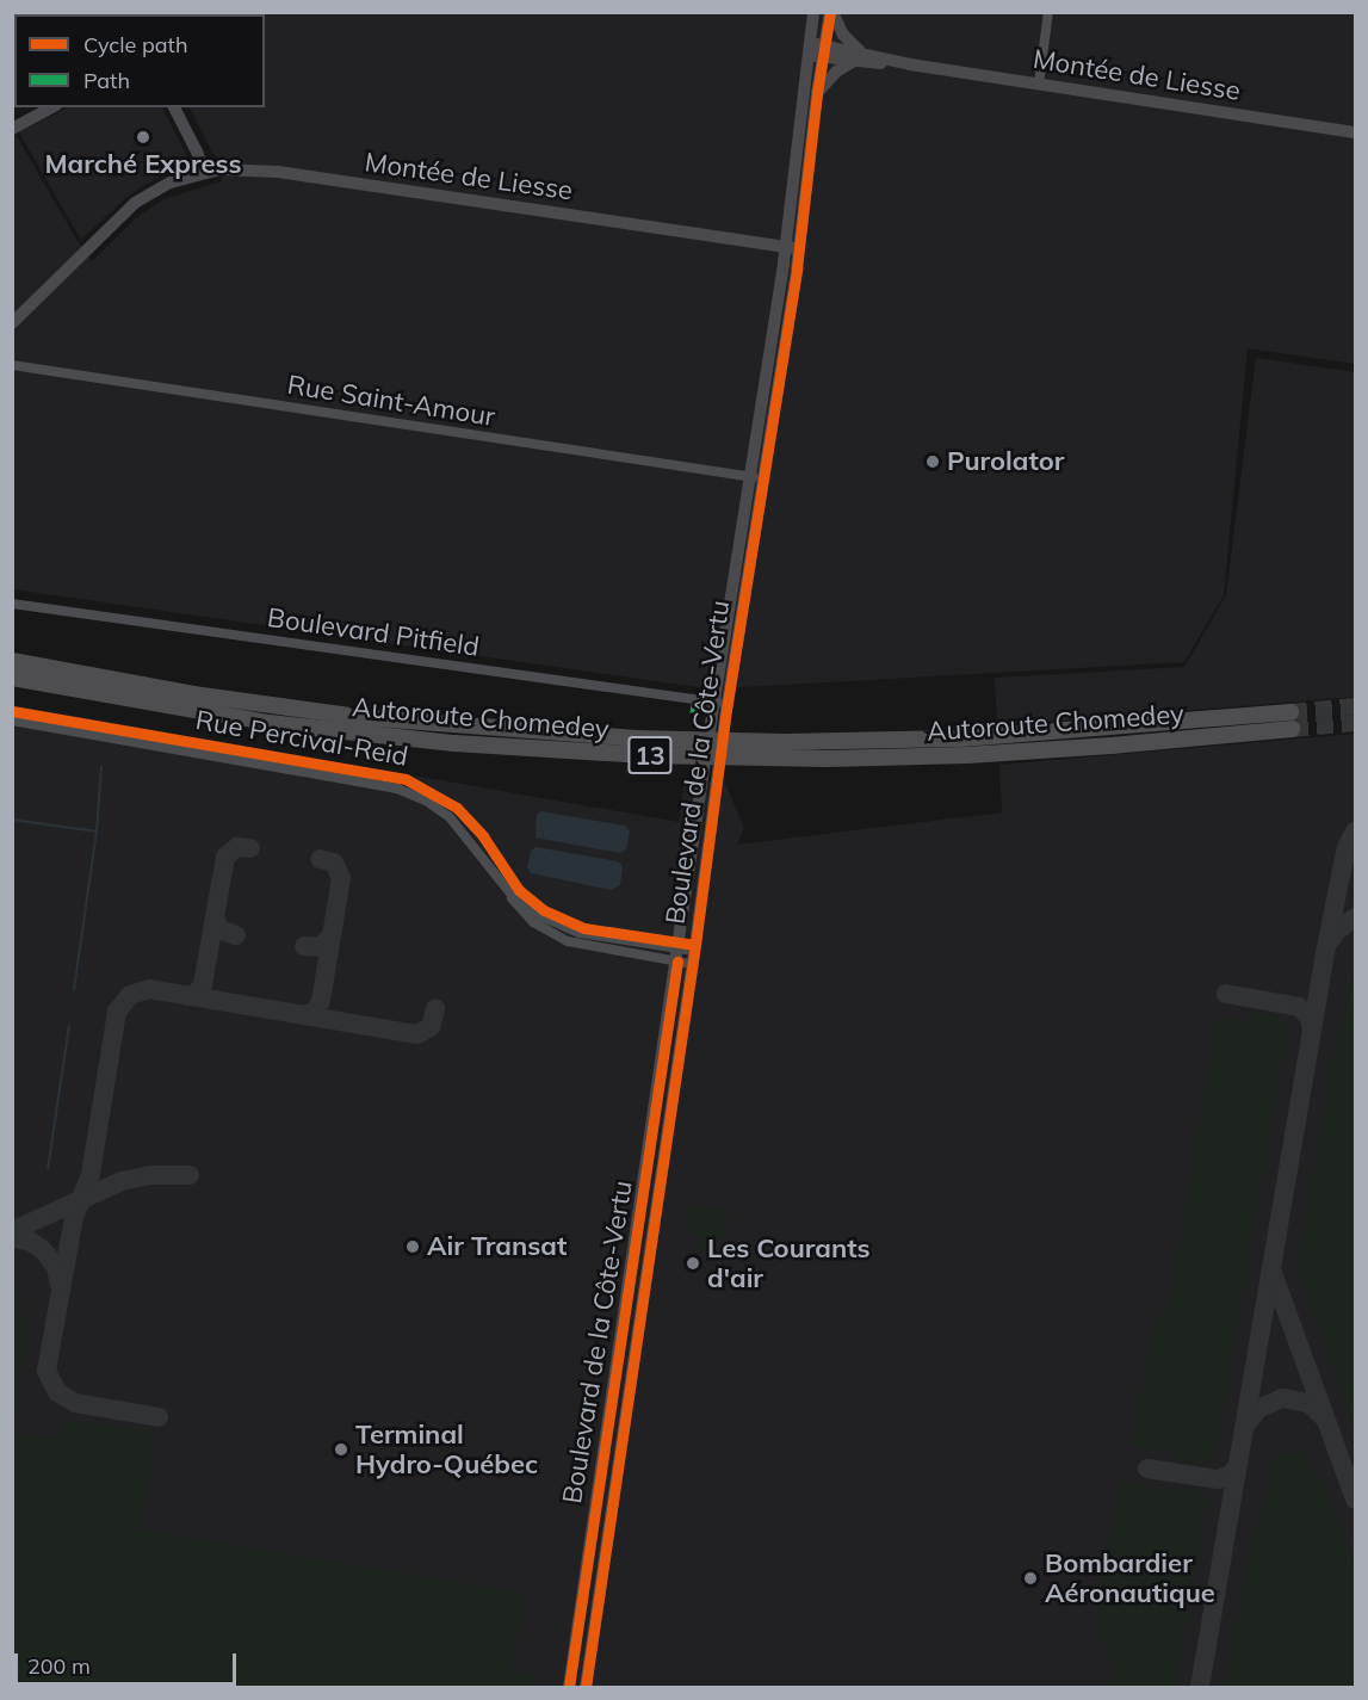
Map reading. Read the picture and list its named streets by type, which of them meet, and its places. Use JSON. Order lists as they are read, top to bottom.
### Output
{
  "streets": {
    "highway": ["Autoroute Chomedey", "13"],
    "street": [
      "Montée de Liesse",
      "Rue Saint-Amour",
      "Boulevard Pitfield",
      "Rue Percival-Reid",
      "Boulevard de la Côte-Vertu"
    ]
  },
  "crossings": [
    ["Montée de Liesse", "Boulevard de la Côte-Vertu"],
    ["Rue Saint-Amour", "Boulevard de la Côte-Vertu"],
    ["Boulevard Pitfield", "Boulevard de la Côte-Vertu"],
    ["Rue Percival-Reid", "Boulevard de la Côte-Vertu"]
  ],
  "places": [
    "Marché Express",
    "Purolator",
    "Air Transat",
    "Les Courants d'air",
    "Terminal Hydro-Québec",
    "Bombardier Aéronautique"
  ],
  "legend": ["Cycle path", "Path"],
  "scale_bar": "200 m"
}
